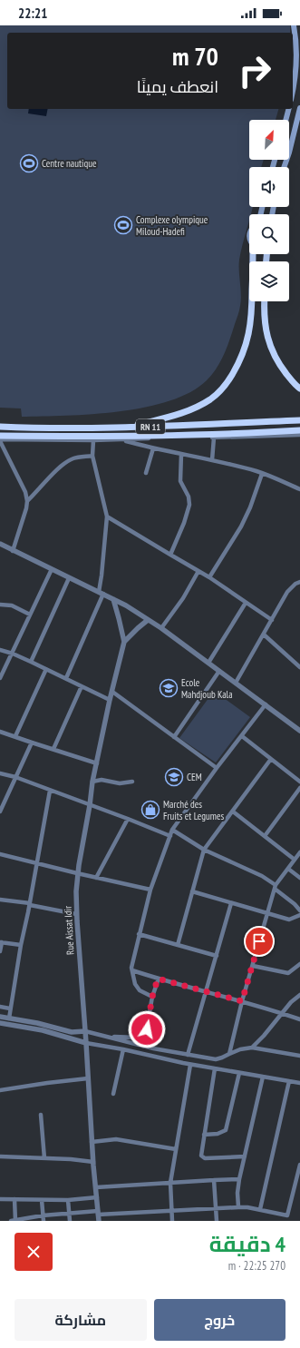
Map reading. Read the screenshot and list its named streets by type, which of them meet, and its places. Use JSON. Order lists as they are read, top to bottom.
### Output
{
  "streets": {
    "highway": ["RN 11"],
    "street": ["Rue Aissat Idir"]
  },
  "places": {
    "sports": ["Centre nautique", "Complexe olympique Miloud-Hadefi"],
    "school or university": ["Ecole Mahdjoub Kala", "CEM"],
    "shop": ["Marché des Fruits et Legumes"]
  },
  "north": "top right",
  "page": {
    "status": "22:21",
    "turn": ["70 m", "انعطف يمينًا"],
    "heading": ["4 دقيقة", "270 m · 22:25"],
    "buttons": ["خروج", "مشاركة"]
  }
}
